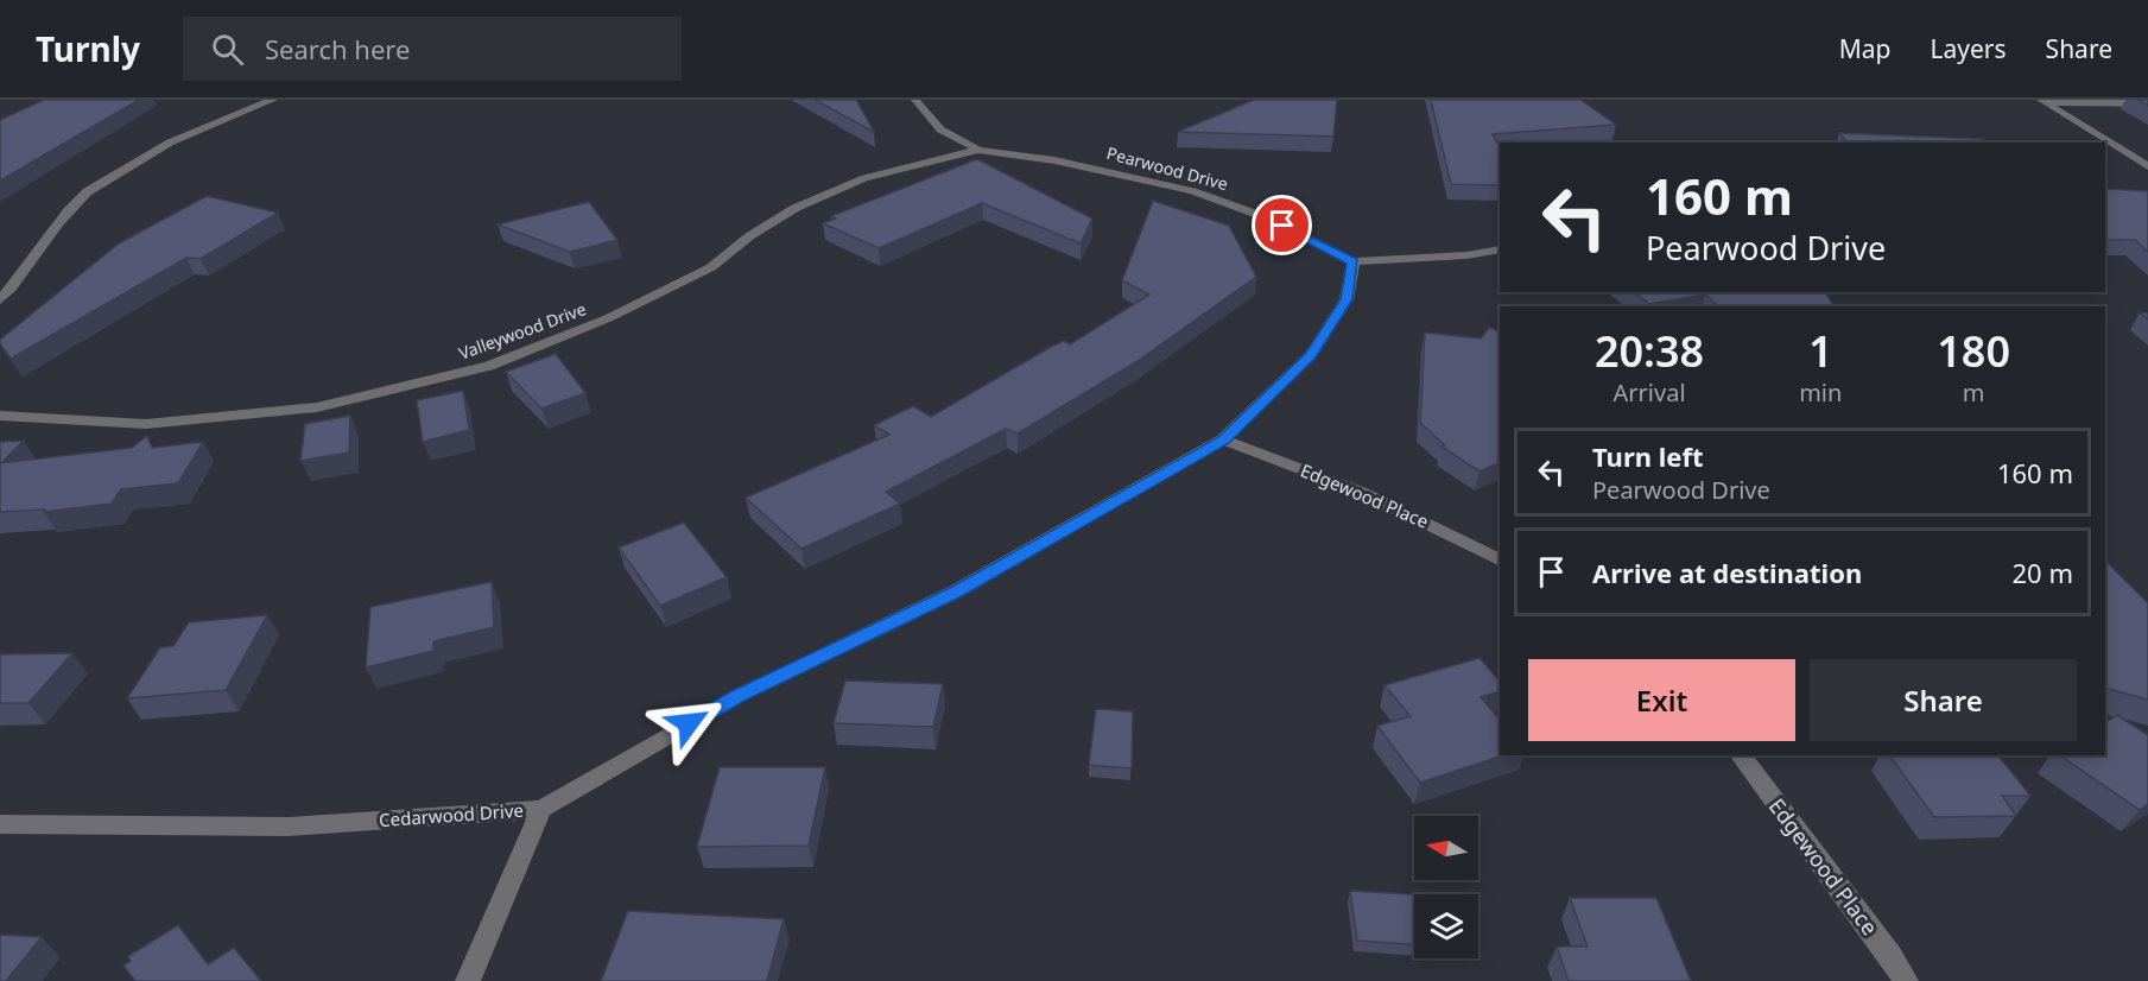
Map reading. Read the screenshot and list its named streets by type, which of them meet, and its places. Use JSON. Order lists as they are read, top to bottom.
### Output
{
  "streets": {
    "street": [
      "Pearwood Drive",
      "Valleywood Drive",
      "Edgewood Place",
      "Cedarwood Drive"
    ]
  },
  "crossings": [
    ["Pearwood Drive", "Valleywood Drive"],
    ["Pearwood Drive", "Cedarwood Drive"],
    ["Edgewood Place", "Cedarwood Drive"]
  ],
  "north": "left",
  "page": {
    "header": "Turnly",
    "search": "Search here",
    "nav": ["Map", "Layers", "Share"],
    "turn": ["160 m", "Pearwood Drive"],
    "eta": [
      "20:38",
      "Arrival",
      "1",
      "min",
      "180",
      "m"
    ],
    "list": [
      {
        "name": "Turn left",
        "note": "Pearwood Drive",
        "value": "160 m"
      },
      {
        "name": "Arrive at destination",
        "value": "20 m"
      }
    ],
    "buttons": ["Exit", "Share"]
  }
}
